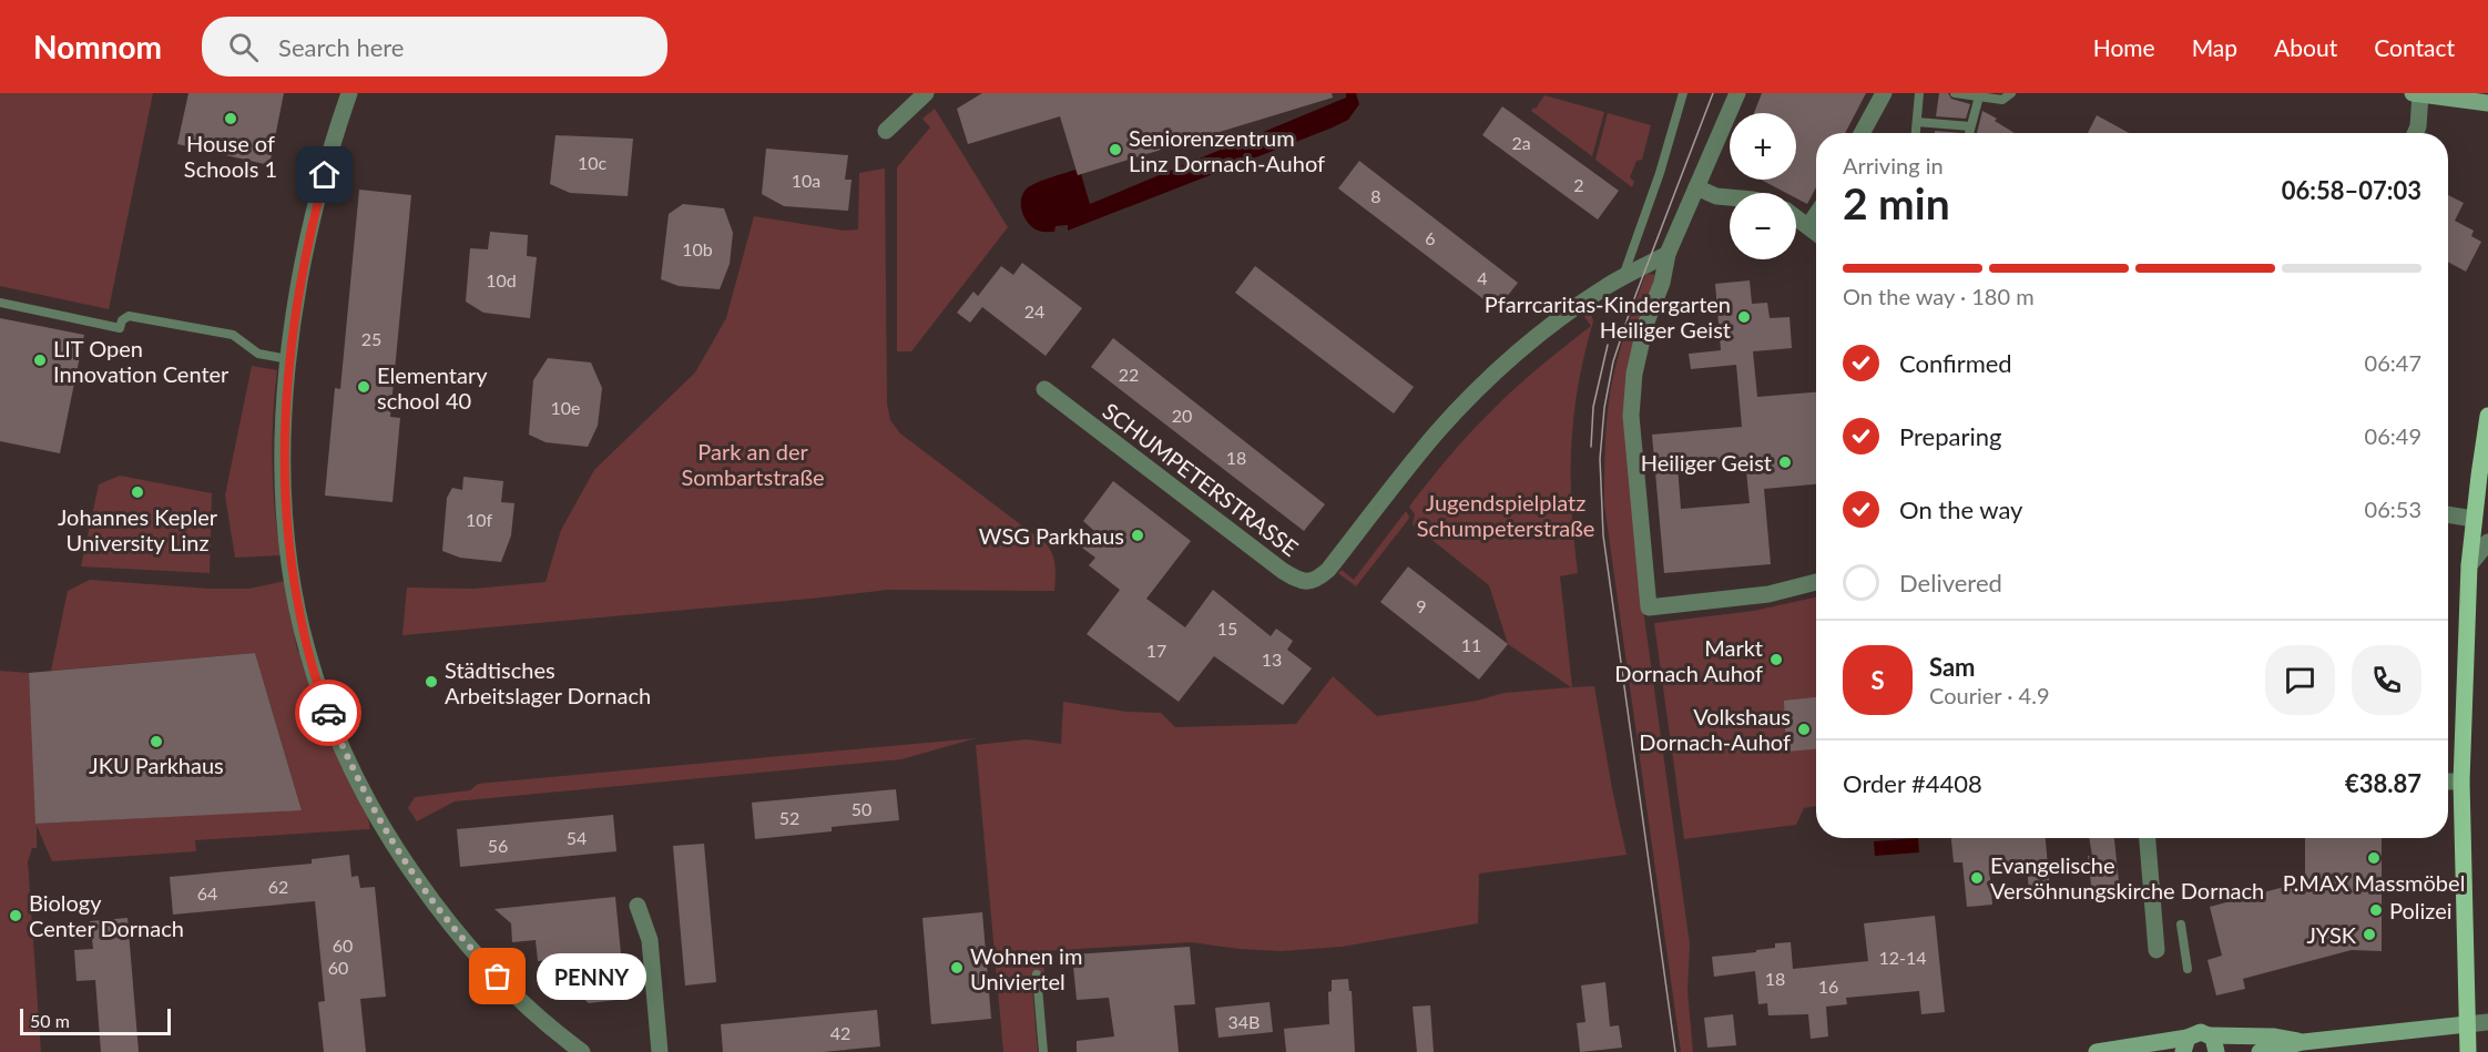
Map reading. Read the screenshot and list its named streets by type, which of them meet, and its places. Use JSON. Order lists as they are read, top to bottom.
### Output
{
  "streets": {
    "street": ["SCHUMPETERSTRASSE"]
  },
  "parks": ["Park an der Sombartstraße", "Jugendspielplatz Schumpeterstraße"],
  "places": [
    "House of Schools 1",
    "Seniorenzentrum Linz Dornach-Auhof",
    "Pfarrcaritas-Kindergarten Heiliger Geist",
    "LIT Open Innovation Center",
    "Elementary school 40",
    "Heiliger Geist",
    "Johannes Kepler University Linz",
    "WSG Parkhaus",
    "Markt Dornach Auhof",
    "Städtisches Arbeitslager Dornach",
    "Volkshaus Dornach-Auhof",
    "JKU Parkhaus",
    "P.MAX Massmöbel",
    "Evangelische Versöhnungskirche Dornach",
    "Polizei",
    "Biology Center Dornach",
    "JYSK",
    "Wohnen im Univiertel",
    "PENNY"
  ],
  "house_numbers": [
    "2a",
    "10c",
    "10a",
    "2",
    "8",
    "6",
    "10b",
    "4",
    "10d",
    "24",
    "25",
    "22",
    "10e",
    "20",
    "18",
    "10f",
    "9",
    "15",
    "11",
    "17",
    "13",
    "50",
    "52",
    "54",
    "56",
    "62",
    "64",
    "60",
    "12-14",
    "60",
    "18",
    "16",
    "34B",
    "42"
  ],
  "scale_bar": "50 m",
  "page": {
    "header": "Nomnom",
    "search": "Search here",
    "nav": [
      "Home",
      "Map",
      "About",
      "Contact"
    ],
    "map_buttons": ["+", "−"],
    "heading": ["2 min", "Arriving in", "06:58–07:03"],
    "panel": [
      "Sam",
      "Courier · 4.9",
      "Order #4408",
      "€38.87"
    ],
    "bar": "On the way · 180 m",
    "list": [
      ["Confirmed", "06:47"],
      ["Preparing", "06:49"],
      ["On the way", "06:53"],
      "Delivered"
    ],
    "round": "S",
    "bubble": "PENNY",
    "scale": "50 m"
  }
}
